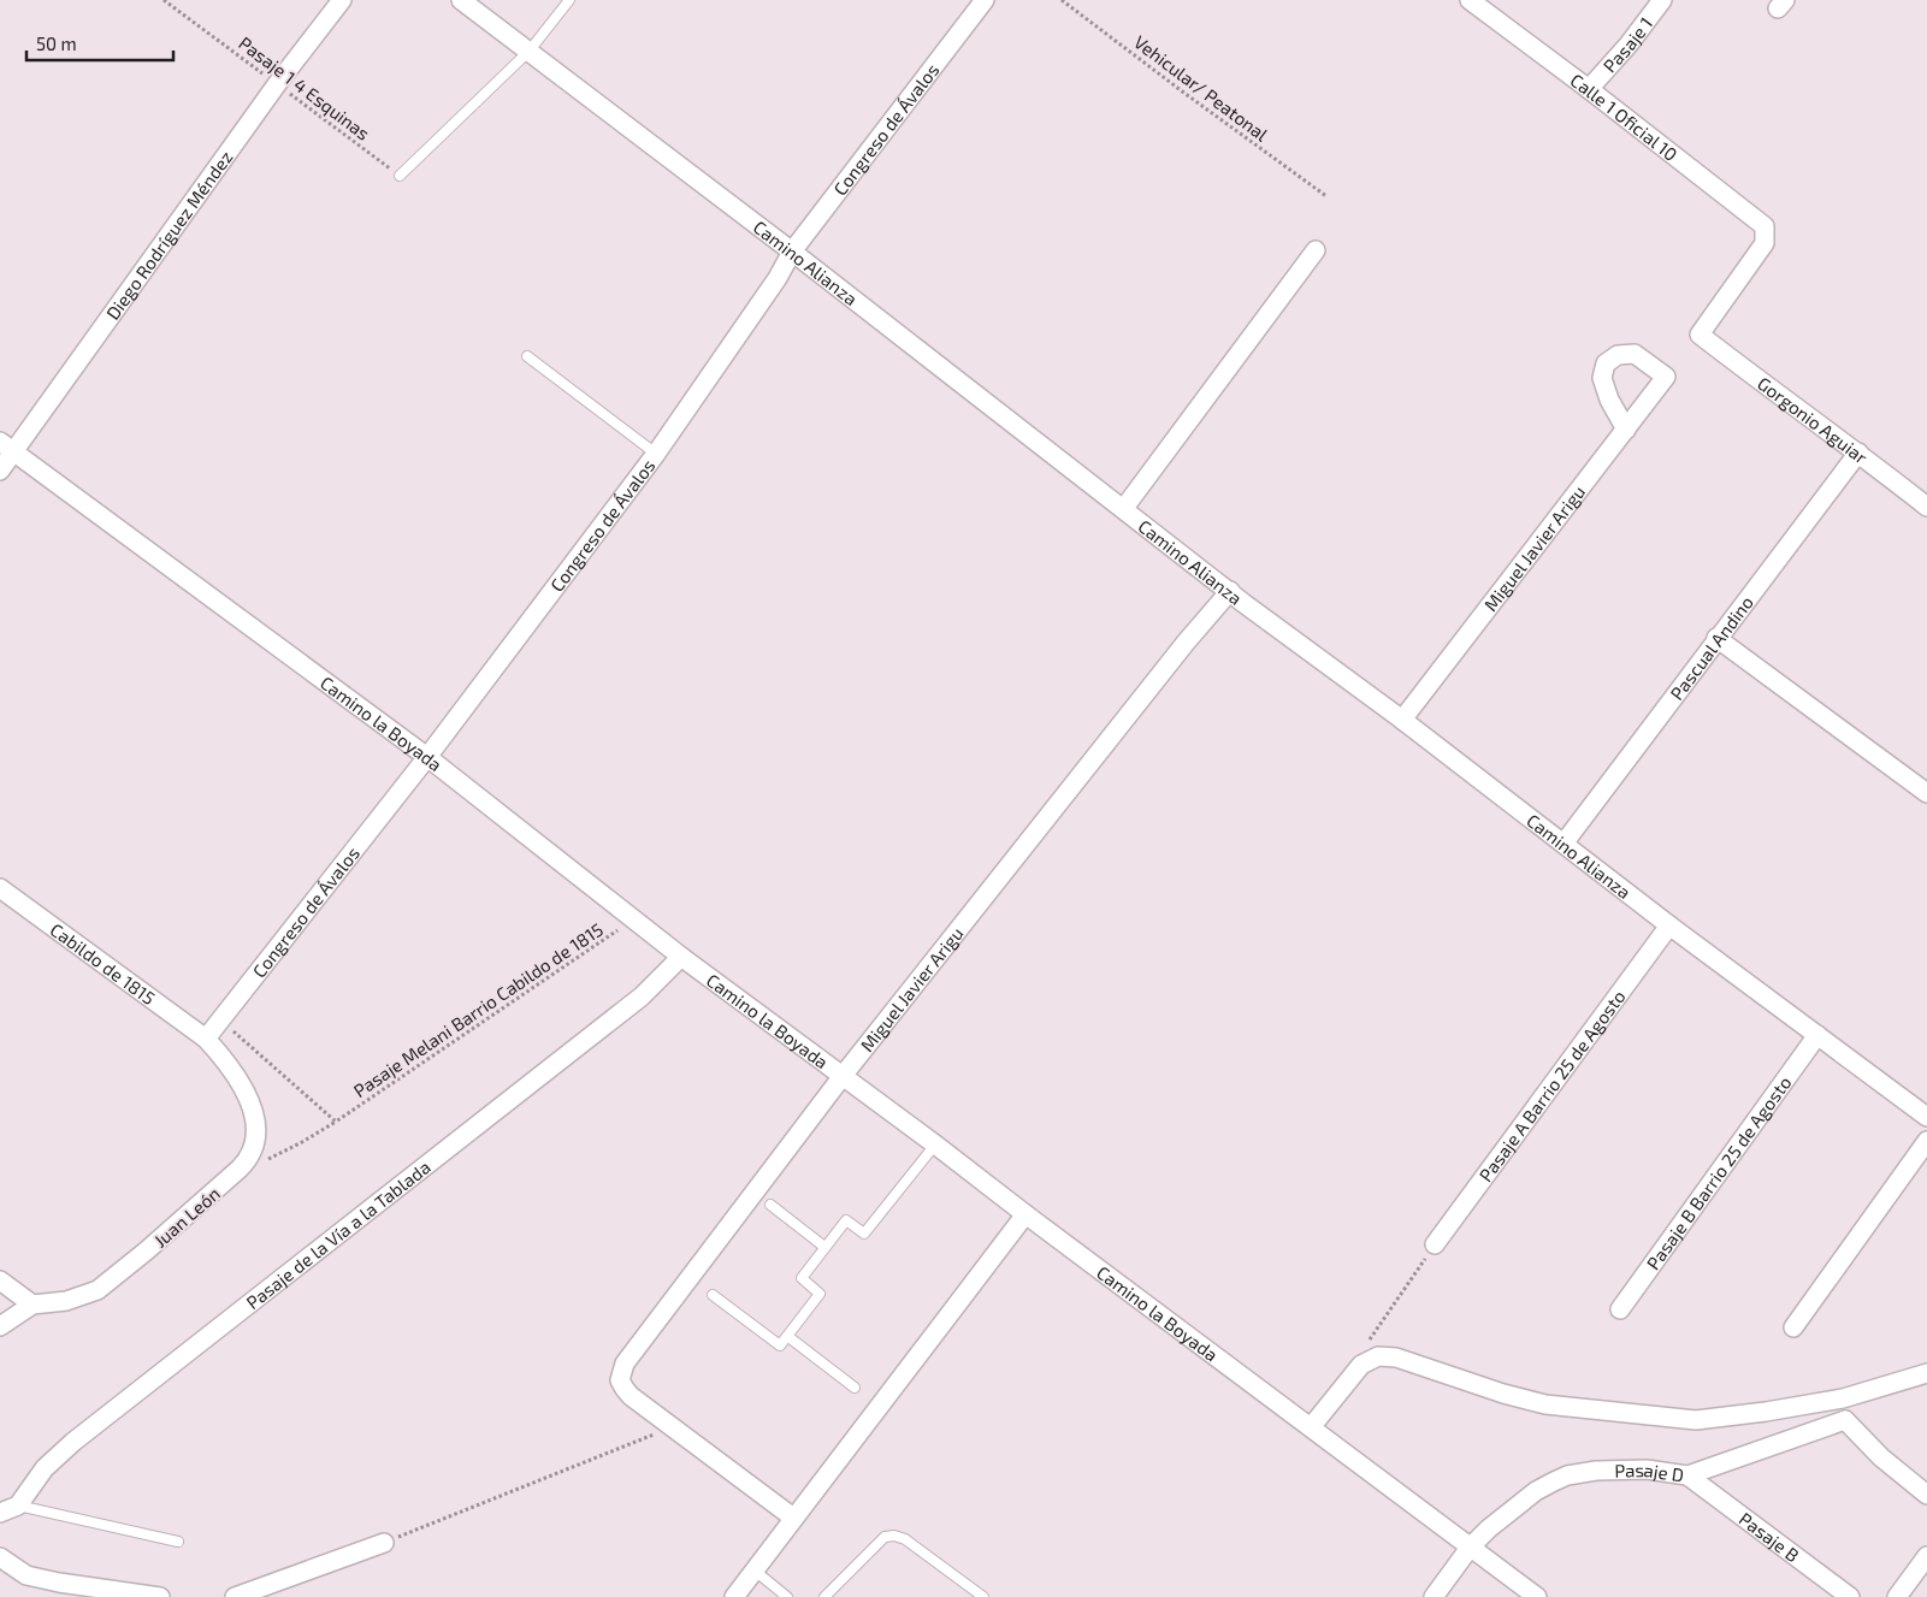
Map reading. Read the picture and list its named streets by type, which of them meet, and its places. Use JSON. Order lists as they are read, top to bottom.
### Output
{
  "streets": {
    "street": [
      "Pasaje 1",
      "Calle 1 Oficial 10",
      "Congreso de Ávalos",
      "Diego Rodríguez Méndez",
      "Camino Alianza",
      "Gorgonio Aguiar",
      "Miguel Javier Arigu",
      "Pascual Andino",
      "Camino la Boyada",
      "Cabildo de 1815",
      "Pasaje A Barrio 25 de Agosto",
      "Pasaje B Barrio 25 de Agosto",
      "Juan León",
      "Pasaje de la Vía a la Tablada",
      "Pasaje D",
      "Pasaje B"
    ],
    "path": ["Pasaje 1 4 Esquinas", "Vehicular/ Peatonal", "Pasaje Melani Barrio Cabildo de 1815"]
  },
  "crossings": [
    ["Pasaje 1", "Calle 1 Oficial 10"],
    ["Pasaje 1 4 Esquinas", "Diego Rodríguez Méndez"],
    ["Calle 1 Oficial 10", "Gorgonio Aguiar"],
    ["Congreso de Ávalos", "Camino Alianza"],
    ["Congreso de Ávalos", "Camino la Boyada"],
    ["Congreso de Ávalos", "Cabildo de 1815"],
    ["Diego Rodríguez Méndez", "Camino la Boyada"],
    ["Camino Alianza", "Miguel Javier Arigu"],
    ["Camino Alianza", "Pascual Andino"],
    ["Camino Alianza", "Pasaje A Barrio 25 de Agosto"],
    ["Camino Alianza", "Pasaje B Barrio 25 de Agosto"],
    ["Gorgonio Aguiar", "Pascual Andino"],
    ["Miguel Javier Arigu", "Camino la Boyada"],
    ["Camino la Boyada", "Pasaje Melani Barrio Cabildo de 1815"],
    ["Camino la Boyada", "Pasaje de la Vía a la Tablada"],
    ["Camino la Boyada", "Pasaje D"],
    ["Pasaje Melani Barrio Cabildo de 1815", "Juan León"],
    ["Pasaje D", "Pasaje B"]
  ],
  "scale_bar": "50 m"
}
